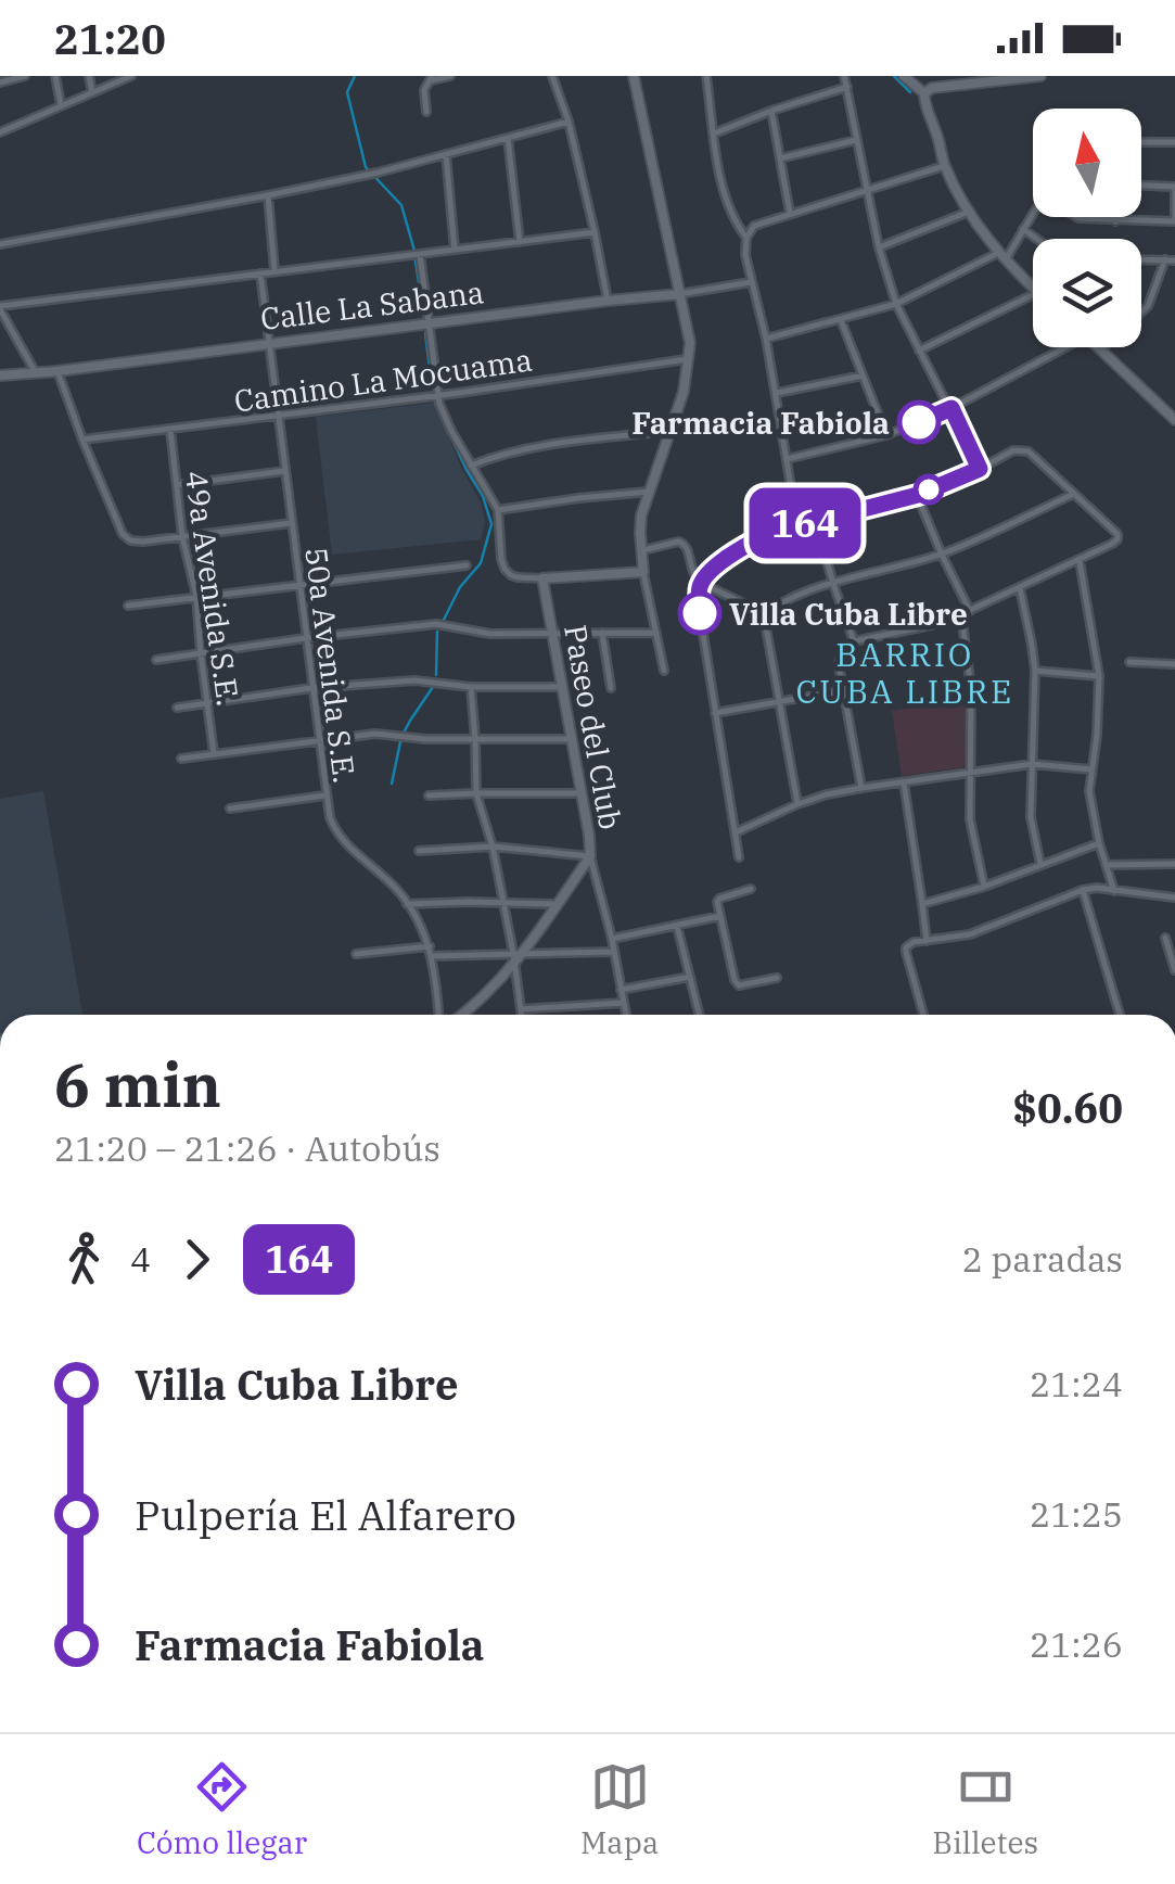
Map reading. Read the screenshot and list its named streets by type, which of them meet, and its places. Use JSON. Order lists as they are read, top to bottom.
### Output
{
  "streets": {
    "street": [
      "Calle La Sabana",
      "Camino La Mocuama",
      "49a Avenida S.E.",
      "50a Avenida S.E.",
      "Paseo del Club"
    ]
  },
  "crossings": [
    ["Calle La Sabana", "50a Avenida S.E."],
    ["Camino La Mocuama", "49a Avenida S.E."],
    ["Camino La Mocuama", "50a Avenida S.E."]
  ],
  "districts": ["BARRIO CUBA LIBRE"],
  "places": ["Farmacia Fabiola", "Villa Cuba Libre"],
  "lines": ["bus line 164"],
  "north": "top",
  "page": {
    "status": "21:20",
    "on_map": "164",
    "heading": ["6 min", "21:20 – 21:26 · Autobús", "$0.60"],
    "legs": ["4", "164", "2 paradas"],
    "list": [
      {
        "name": "Villa Cuba Libre",
        "value": "21:24"
      },
      {
        "name": "Pulpería El Alfarero",
        "value": "21:25"
      },
      {
        "name": "Farmacia Fabiola",
        "value": "21:26"
      }
    ],
    "tabs": ["Cómo llegar", "Mapa", "Billetes"]
  }
}
